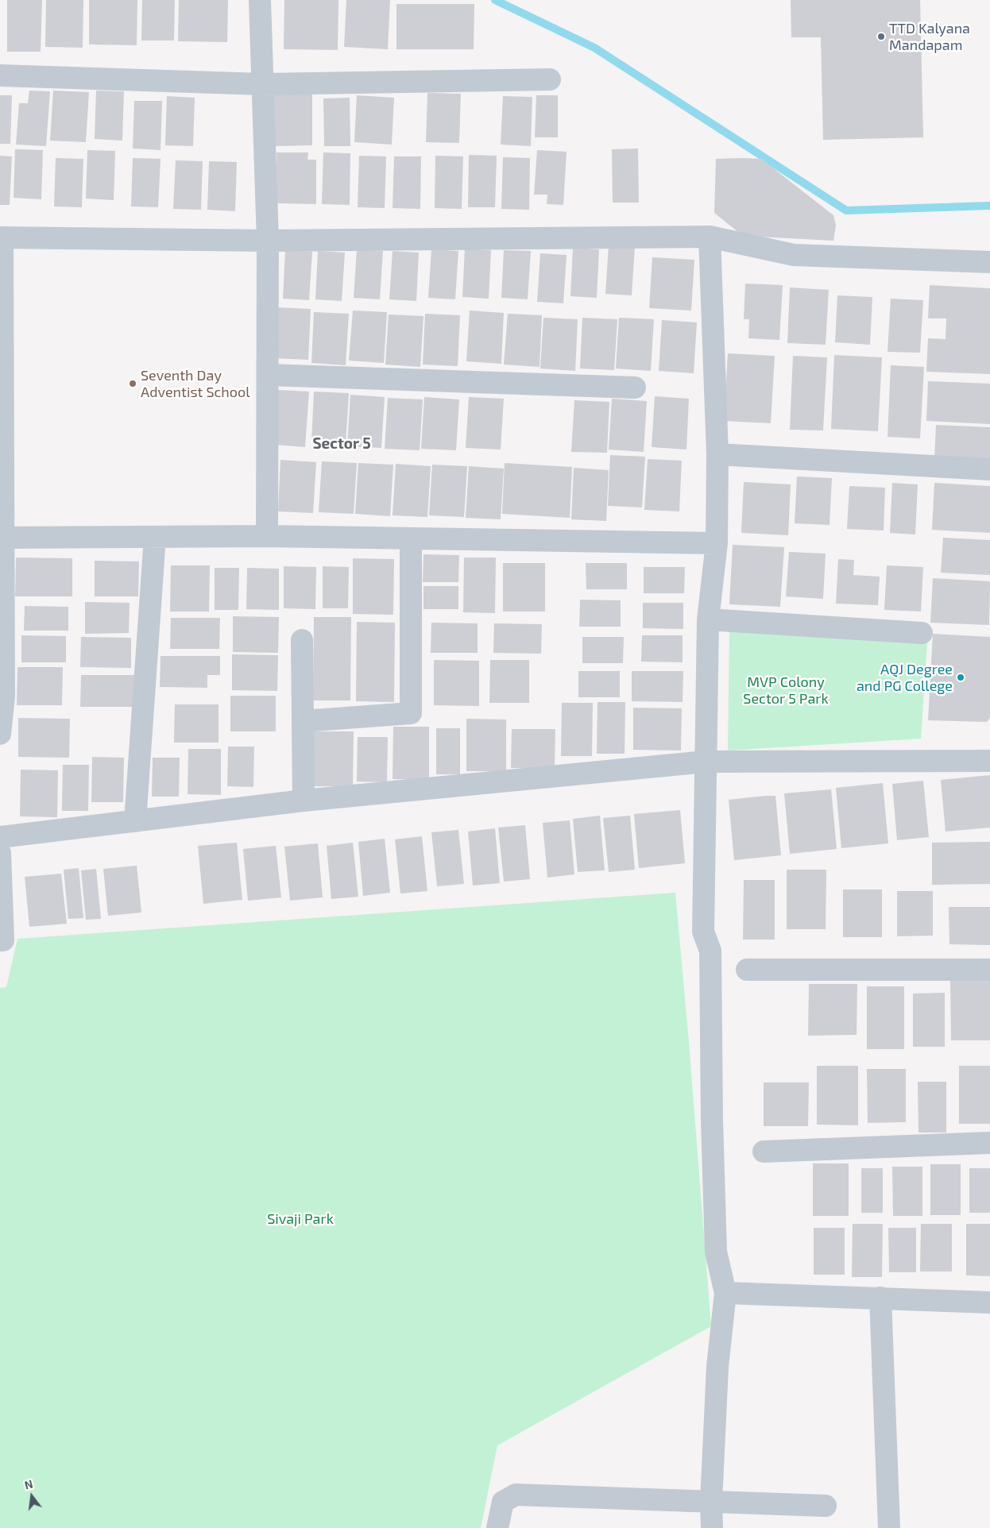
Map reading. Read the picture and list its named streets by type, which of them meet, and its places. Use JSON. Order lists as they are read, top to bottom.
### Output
{
  "districts": ["Sector 5"],
  "parks": ["MVP Colony Sector 5 Park", "Sivaji Park"],
  "places": ["TTD Kalyana Mandapam", "Seventh Day Adventist School", "AQJ Degree and PG College"],
  "north": "top"
}
